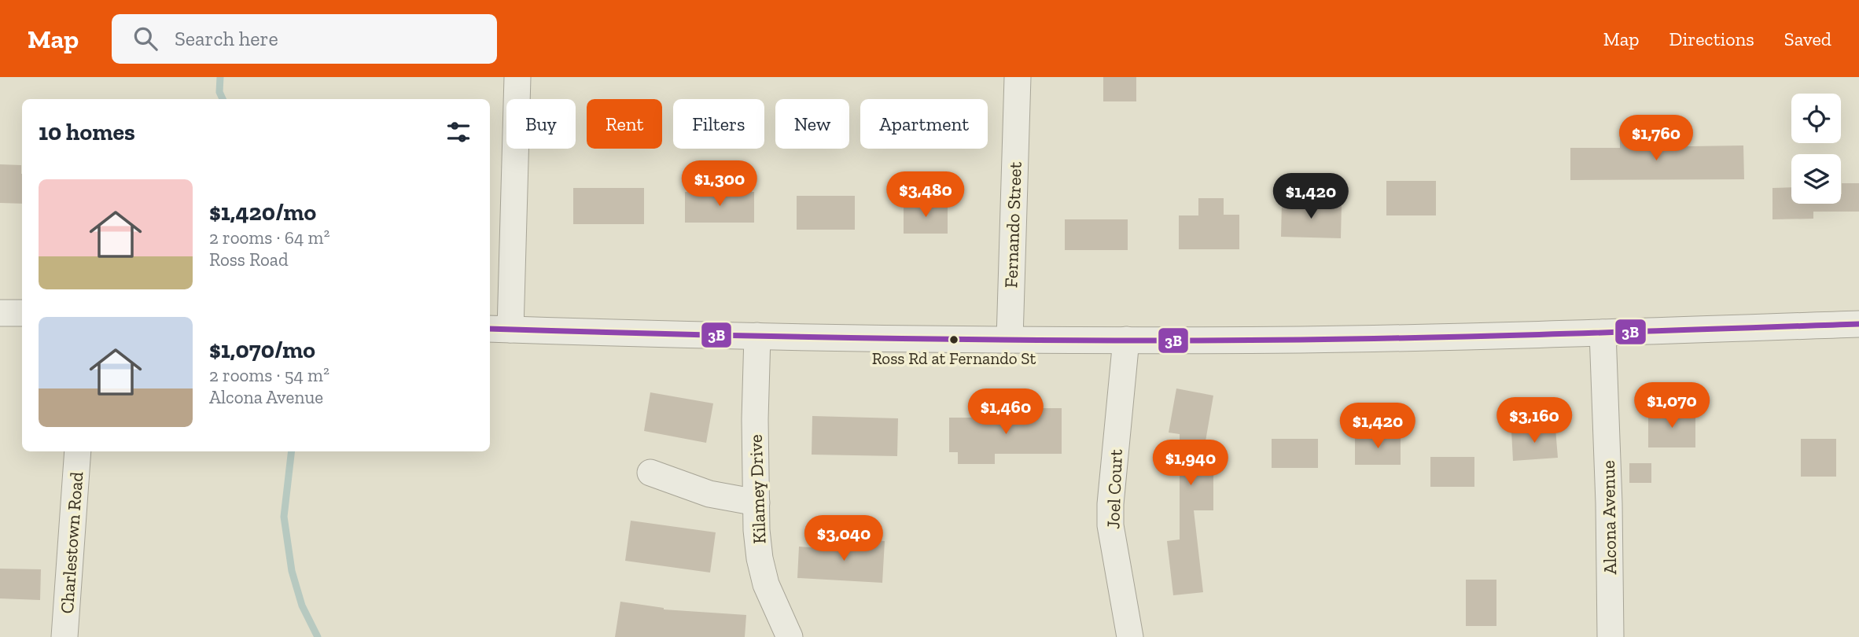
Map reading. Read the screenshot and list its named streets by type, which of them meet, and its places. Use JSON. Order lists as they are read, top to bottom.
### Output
{
  "streets": {
    "street": [
      "Fernando Street",
      "Kilamey Drive",
      "Joel Court",
      "Alcona Avenue",
      "Charlestown Road"
    ]
  },
  "places": ["Ross Rd at Fernando St"],
  "lines": ["transit line 3B"],
  "page": {
    "header": "Map",
    "search": "Search here",
    "nav": ["Map", "Directions", "Saved"],
    "chip": [
      "Buy",
      "Rent",
      "Filters",
      "New",
      "Apartment"
    ],
    "heading": "10 homes",
    "price": [
      "$1,760",
      "$1,300",
      "$3,480",
      "$1,420",
      "$1,070",
      "$1,460",
      "$3,160",
      "$1,420",
      "$1,940",
      "$3,040"
    ],
    "list": [
      {
        "name": "$1,420/mo",
        "note": "2 rooms · 64 m² · Ross Road"
      },
      {
        "name": "$1,070/mo",
        "note": "2 rooms · 54 m² · Alcona Avenue"
      }
    ]
  }
}
